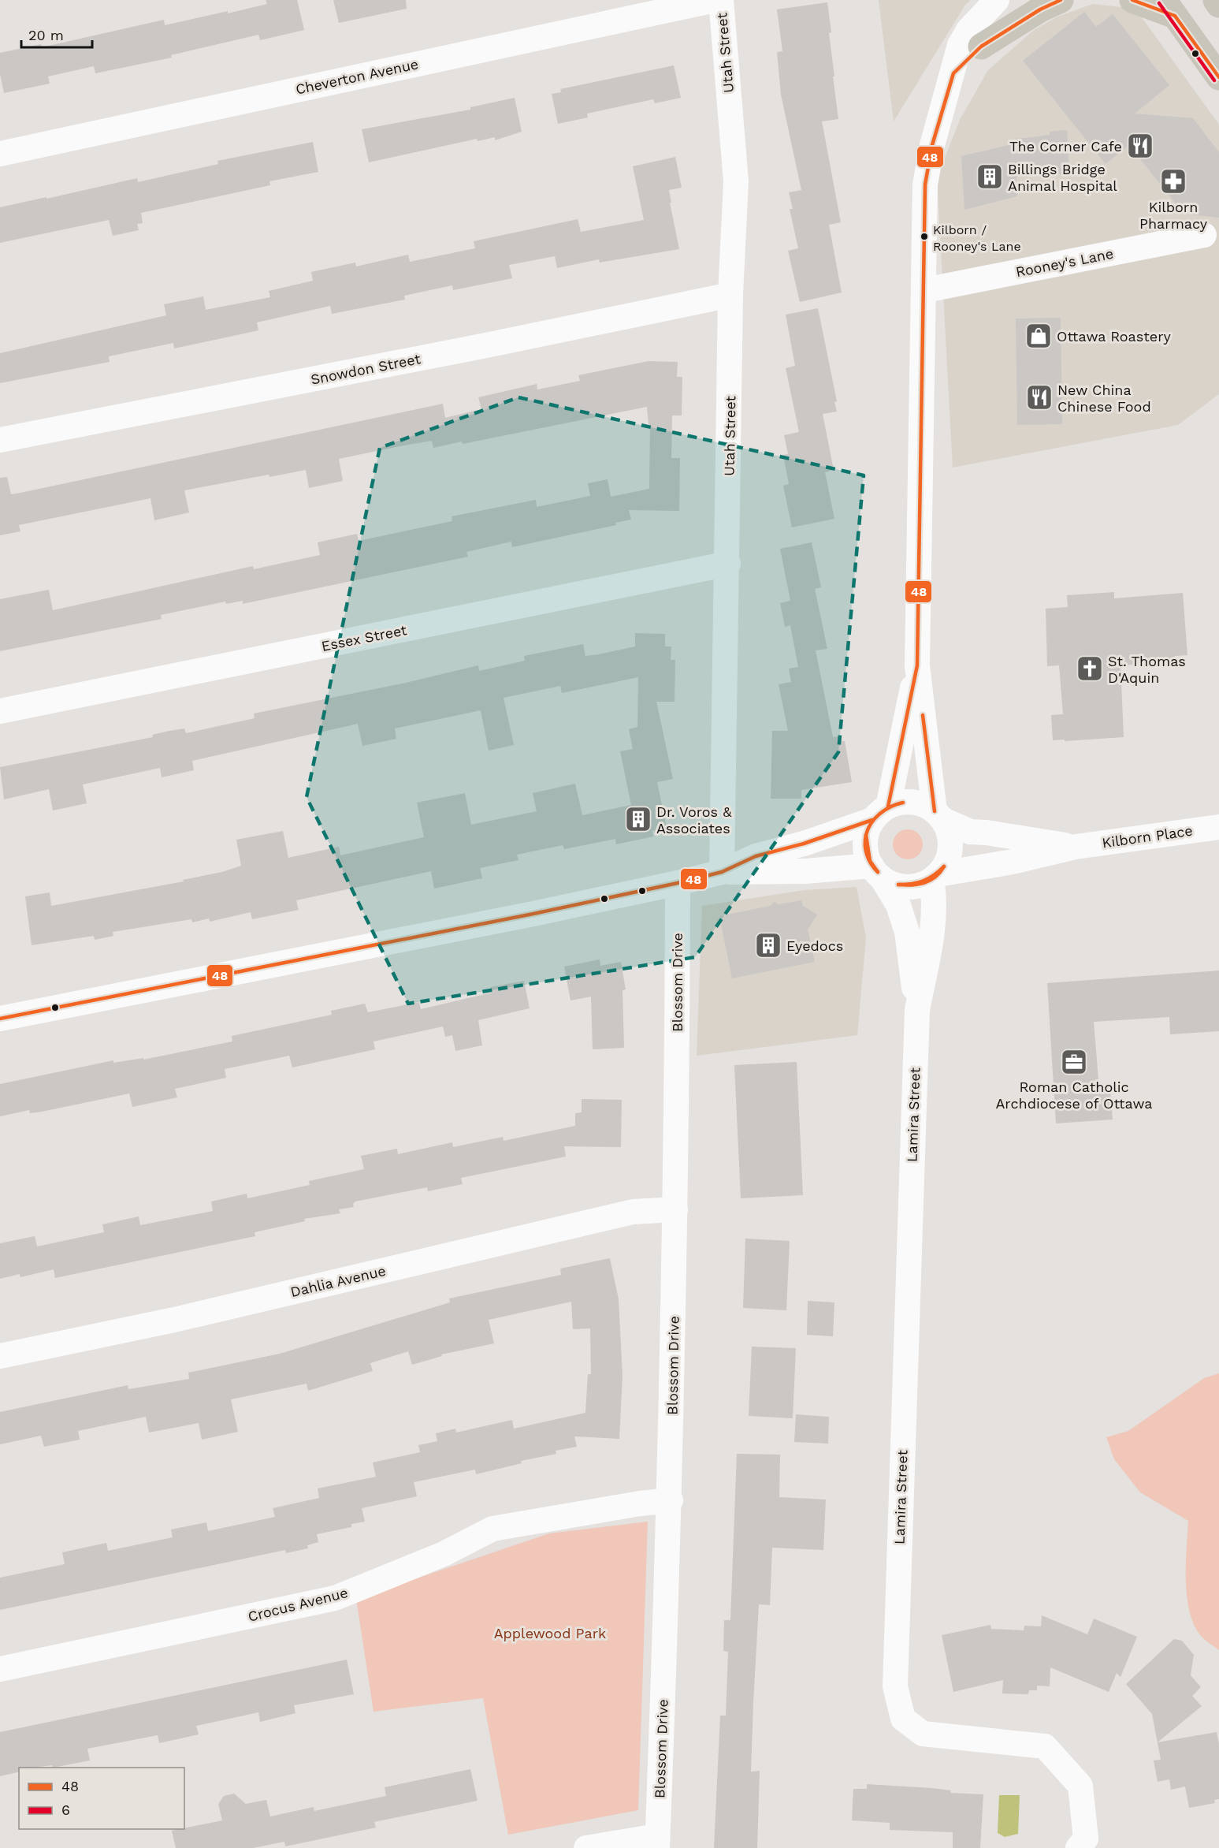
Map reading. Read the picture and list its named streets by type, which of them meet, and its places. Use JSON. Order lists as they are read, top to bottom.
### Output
{
  "streets": {
    "street": [
      "Utah Street",
      "Cheverton Avenue",
      "Rooney's Lane",
      "Snowdon Street",
      "Essex Street",
      "Kilborn Place",
      "Blossom Drive",
      "Lamira Street",
      "Dahlia Avenue",
      "Crocus Avenue"
    ]
  },
  "crossings": [
    ["Utah Street", "Snowdon Street"],
    ["Utah Street", "Essex Street"],
    ["Kilborn Place", "Lamira Street"],
    ["Blossom Drive", "Dahlia Avenue"],
    ["Blossom Drive", "Crocus Avenue"]
  ],
  "parks": ["Applewood Park"],
  "places": {
    "restaurant": ["The Corner Cafe", "New China Chinese Food"],
    "building": ["Billings Bridge Animal Hospital", "Dr. Voros & Associates", "Eyedocs"],
    "pharmacy": ["Kilborn Pharmacy"],
    "other": ["Kilborn / Rooney's Lane"],
    "shop": ["Ottawa Roastery"],
    "church": ["St. Thomas D'Aquin"],
    "office": ["Roman Catholic Archdiocese of Ottawa"]
  },
  "lines": ["transit line 48", "transit line 6"],
  "legend": ["48", "6"],
  "scale_bar": "20 m"
}
